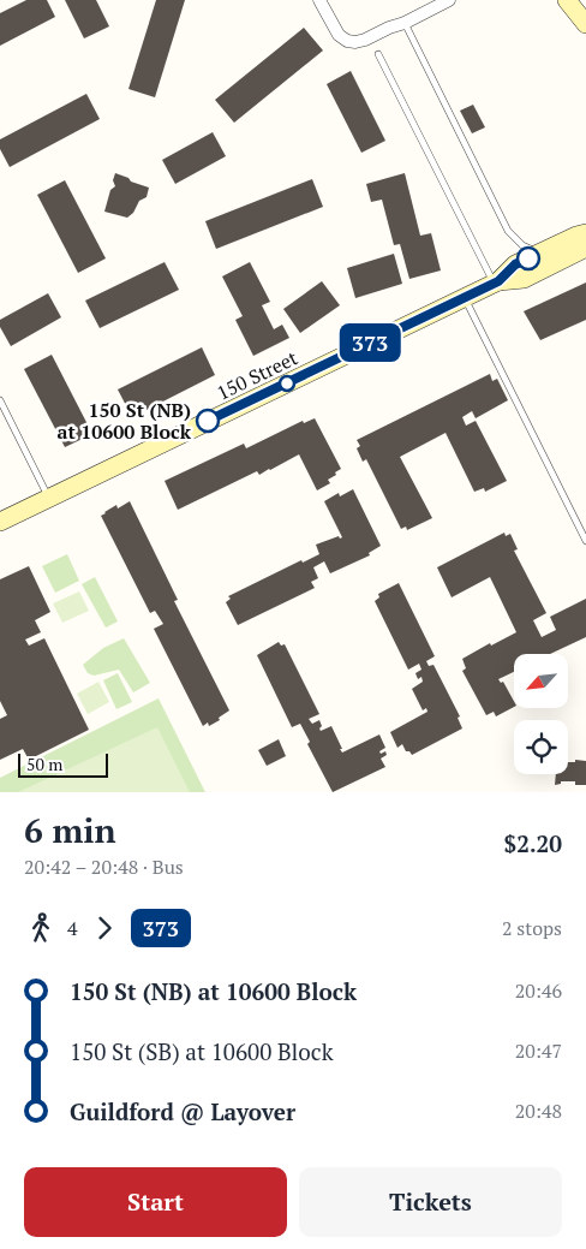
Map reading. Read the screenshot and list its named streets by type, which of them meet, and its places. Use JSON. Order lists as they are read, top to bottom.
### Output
{
  "streets": {
    "main road": ["150 Street"]
  },
  "places": ["150 St (NB) at 10600 Block"],
  "lines": ["bus line 373"],
  "scale_bar": "50 m",
  "north": "bottom left",
  "page": {
    "on_map": "373",
    "scale": "50 m",
    "heading": ["6 min", "20:42 – 20:48 · Bus", "$2.20"],
    "legs": ["4", "373", "2 stops"],
    "list": [
      {
        "name": "150 St (NB) at 10600 Block",
        "value": "20:46"
      },
      {
        "name": "150 St (SB) at 10600 Block",
        "value": "20:47"
      },
      {
        "name": "Guildford @ Layover",
        "value": "20:48"
      }
    ],
    "buttons": ["Start", "Tickets"]
  }
}
